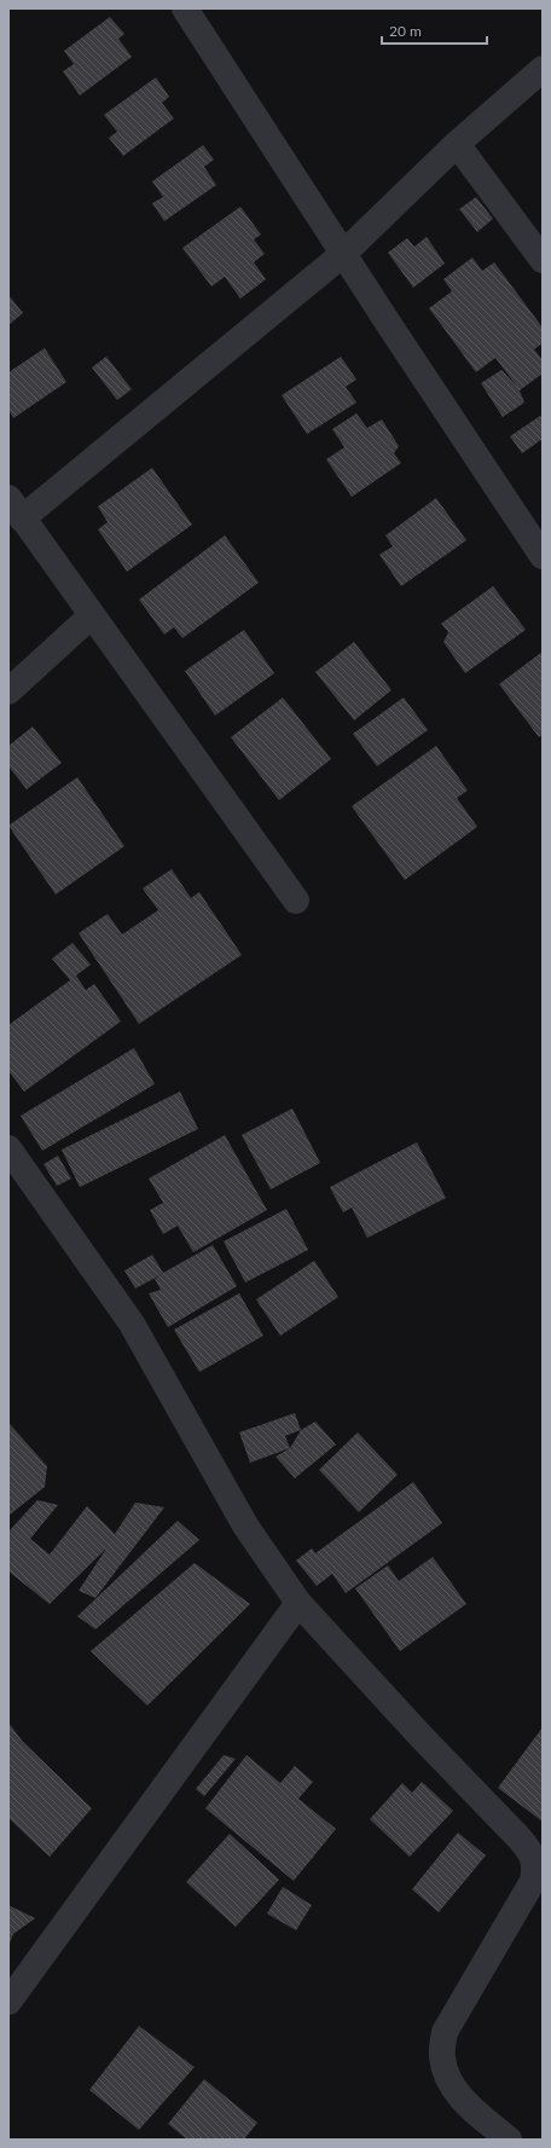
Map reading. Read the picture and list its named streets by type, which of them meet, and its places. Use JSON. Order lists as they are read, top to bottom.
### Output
{
  "scale_bar": "20 m"
}
